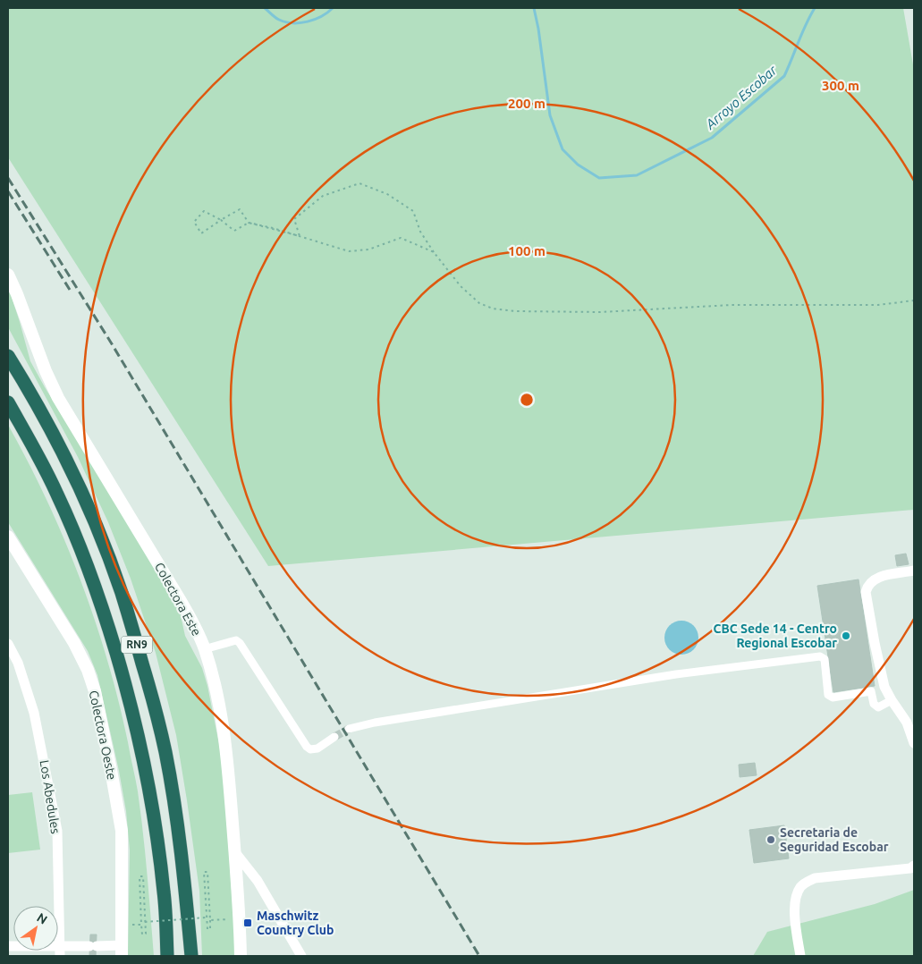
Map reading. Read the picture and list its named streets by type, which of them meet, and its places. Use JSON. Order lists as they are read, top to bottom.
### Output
{
  "streets": {
    "highway": ["RN9"],
    "street": ["Colectora Este", "Colectora Oeste", "Los Abedules"]
  },
  "water": ["Arroyo Escobar"],
  "places": {
    "other": ["CBC Sede 14 - Centro Regional Escobar", "Secretaria de Seguridad Escobar"],
    "transit": ["Maschwitz Country Club"]
  },
  "north": "top right",
  "rings": ["300 m", "200 m", "100 m"]
}
